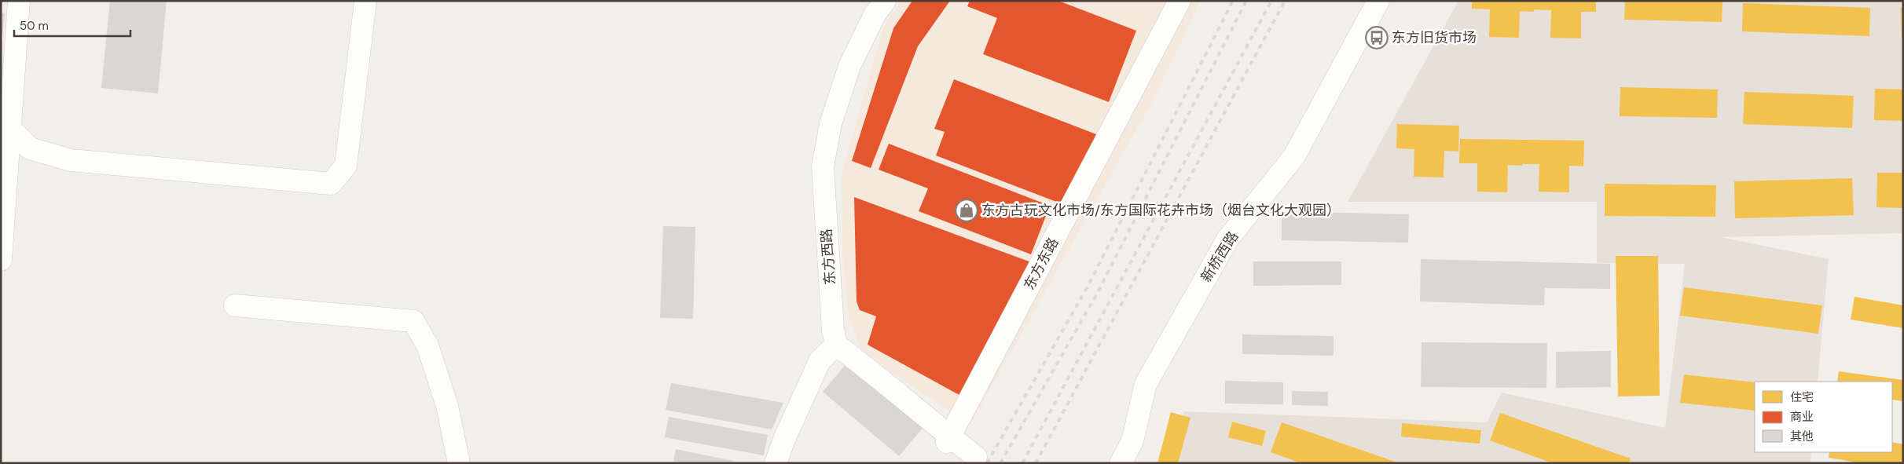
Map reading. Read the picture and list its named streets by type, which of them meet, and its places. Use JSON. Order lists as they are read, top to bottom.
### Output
{
  "streets": {
    "street": ["东方西路", "新桥西路", "东方东路"]
  },
  "places": {
    "bus stop": ["东方旧货市场"],
    "shop": ["东方古玩文化市场/东方国际花卉市场（烟台文化大观园）"]
  },
  "legend": ["住宅", "商业", "其他"],
  "scale_bar": "50 m"
}
